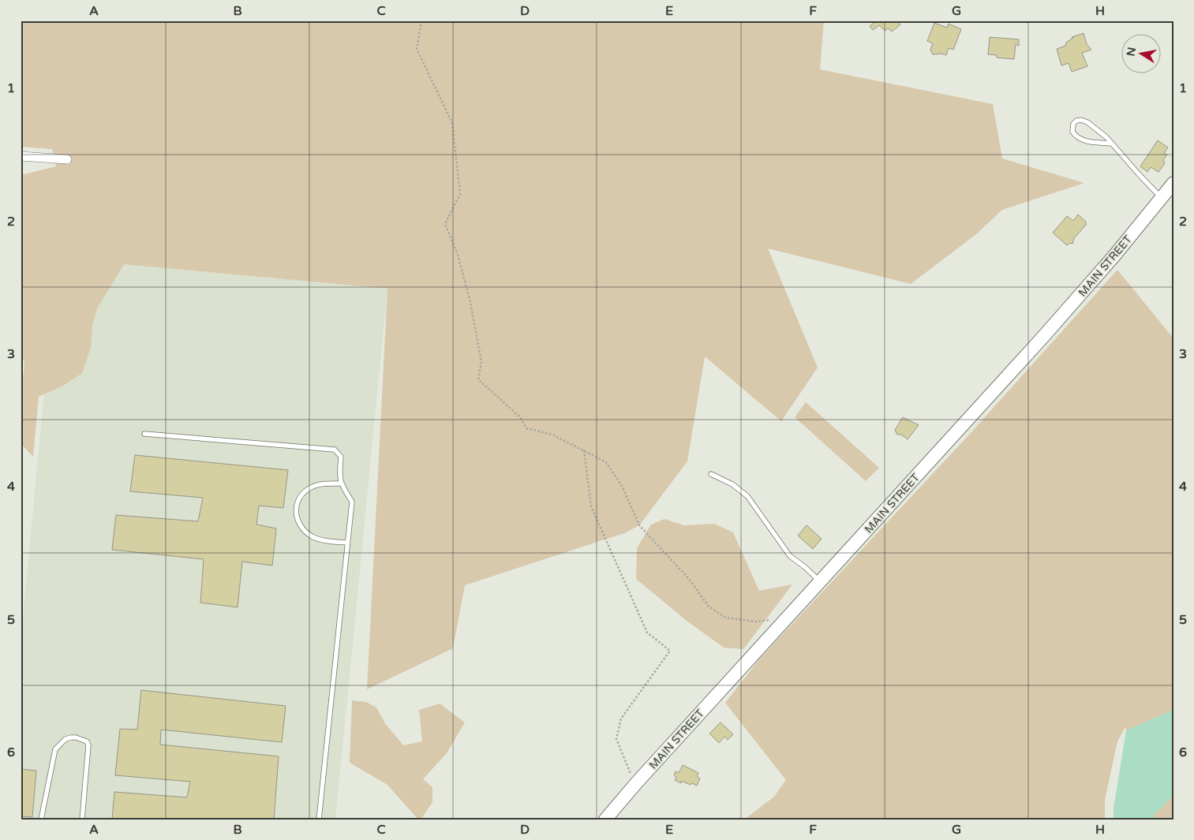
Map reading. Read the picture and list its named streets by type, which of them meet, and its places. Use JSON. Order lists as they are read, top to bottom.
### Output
{
  "streets": {
    "main road": ["MAIN STREET"]
  },
  "north": "left",
  "grid": {
    "columns": [
      "A",
      "B",
      "C",
      "D",
      "E",
      "F",
      "G",
      "H"
    ],
    "rows": [
      "1",
      "2",
      "3",
      "4",
      "5",
      "6"
    ]
  }
}
